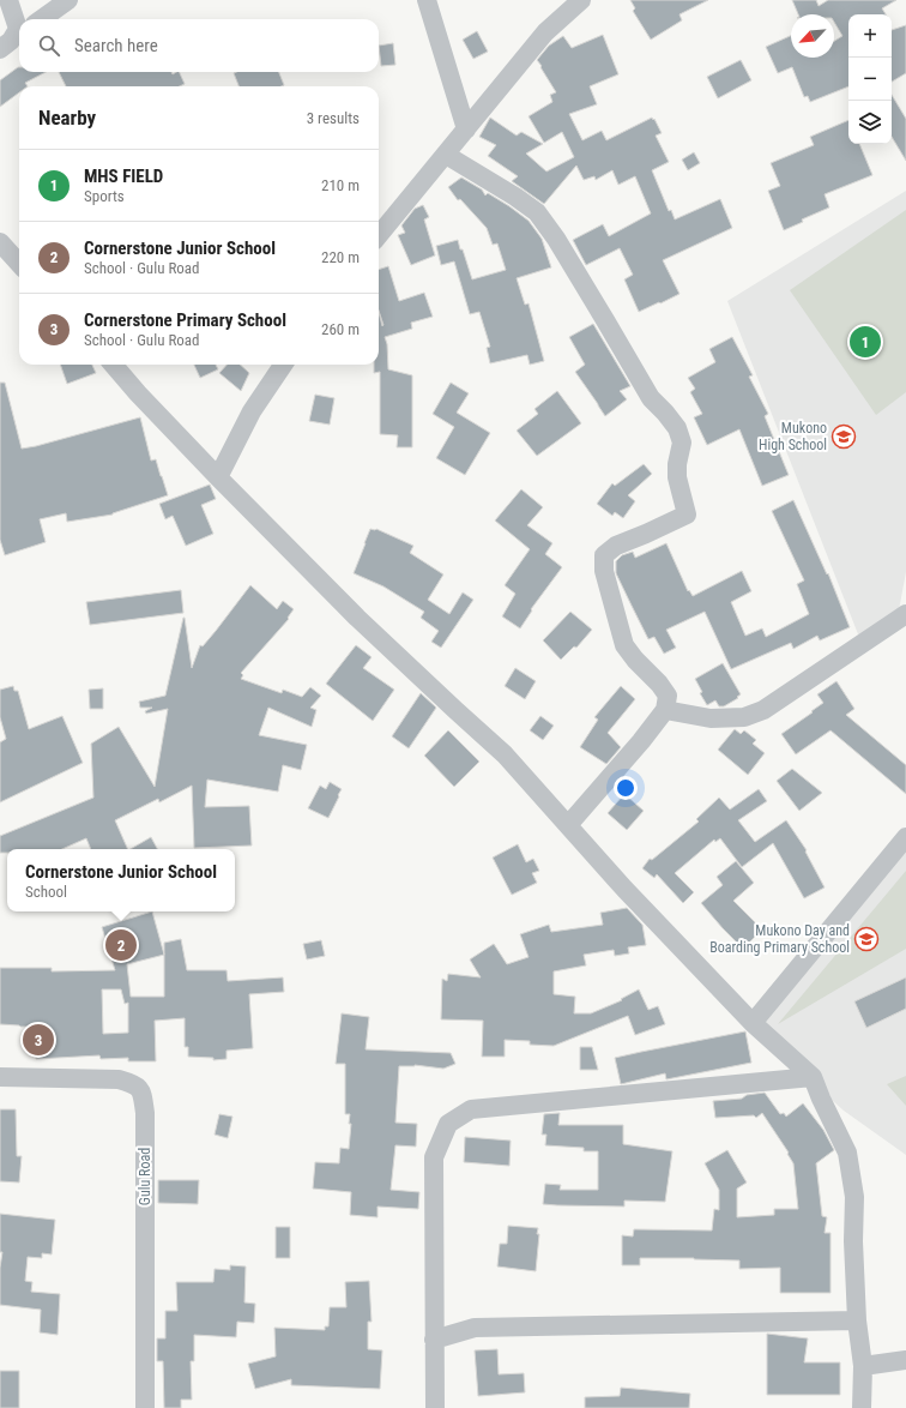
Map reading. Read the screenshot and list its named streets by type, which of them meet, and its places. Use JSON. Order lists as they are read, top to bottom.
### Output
{
  "streets": {
    "street": ["Gulu Road"]
  },
  "places": {
    "school or university": ["Mukono High School", "Mukono Day and Boarding Primary School"]
  },
  "north": "bottom left",
  "page": {
    "map_buttons": ["+", "−"],
    "search": "Search here",
    "heading": ["Nearby", "3 results"],
    "list": [
      {
        "mark": "1",
        "name": "MHS FIELD",
        "note": "Sports",
        "value": "210 m"
      },
      {
        "mark": "2",
        "name": "Cornerstone Junior School",
        "note": "School · Gulu Road",
        "value": "220 m"
      },
      {
        "mark": "3",
        "name": "Cornerstone Primary School",
        "note": "School · Gulu Road",
        "value": "260 m"
      }
    ],
    "pins": ["1", "2", "3"],
    "popup": ["Cornerstone Junior School", "School"]
  }
}
